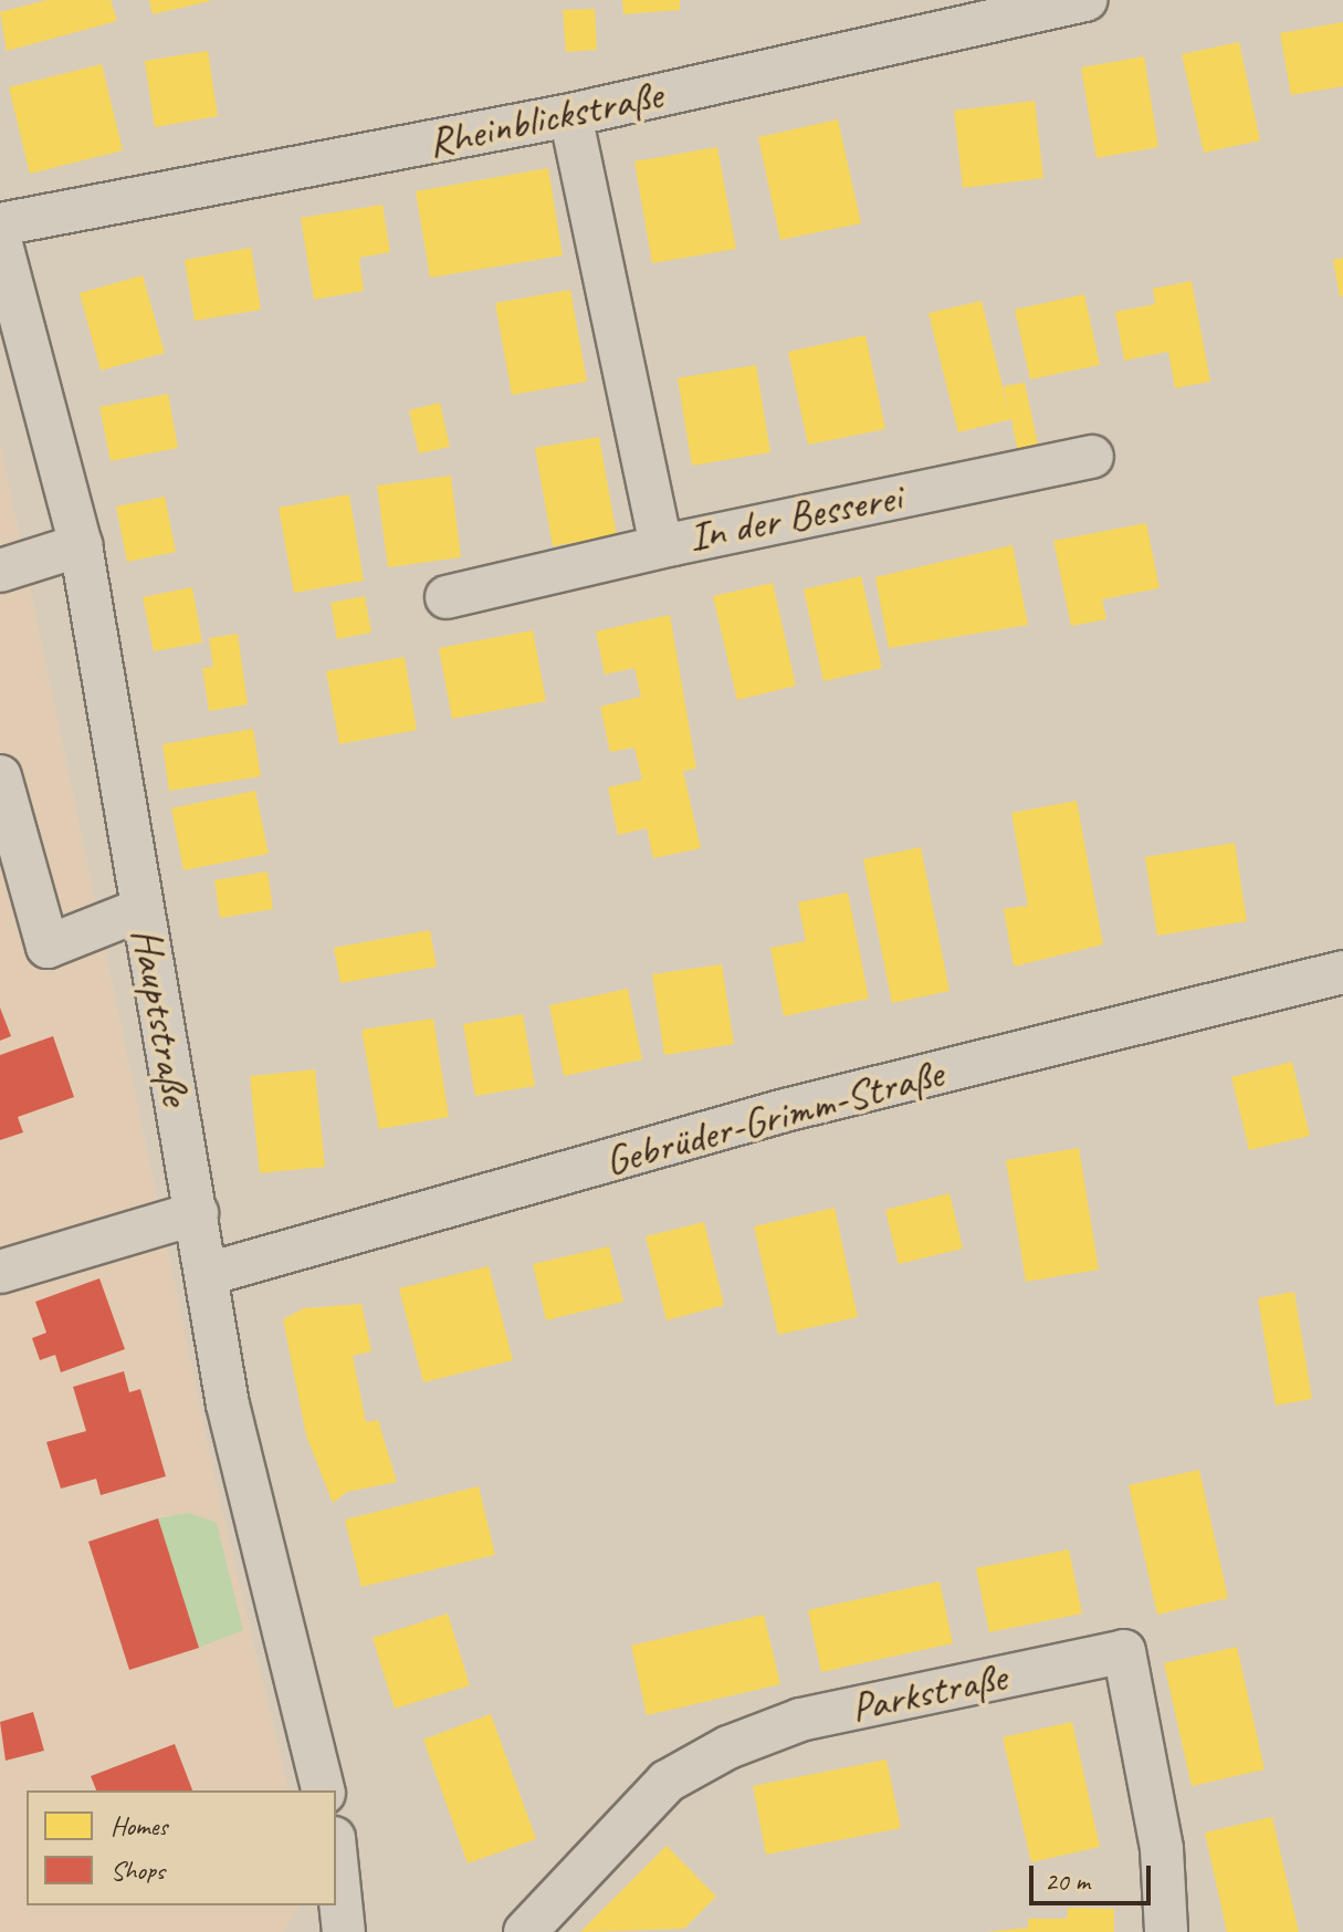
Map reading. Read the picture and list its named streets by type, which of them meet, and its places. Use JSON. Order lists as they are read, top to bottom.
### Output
{
  "streets": {
    "street": [
      "Rheinblickstraße",
      "In der Besserei",
      "Hauptstraße",
      "Gebrüder-Grimm-Straße",
      "Parkstraße"
    ]
  },
  "crossings": [
    ["Rheinblickstraße", "In der Besserei"],
    ["Hauptstraße", "Gebrüder-Grimm-Straße"]
  ],
  "legend": ["Homes", "Shops"],
  "scale_bar": "20 m"
}
